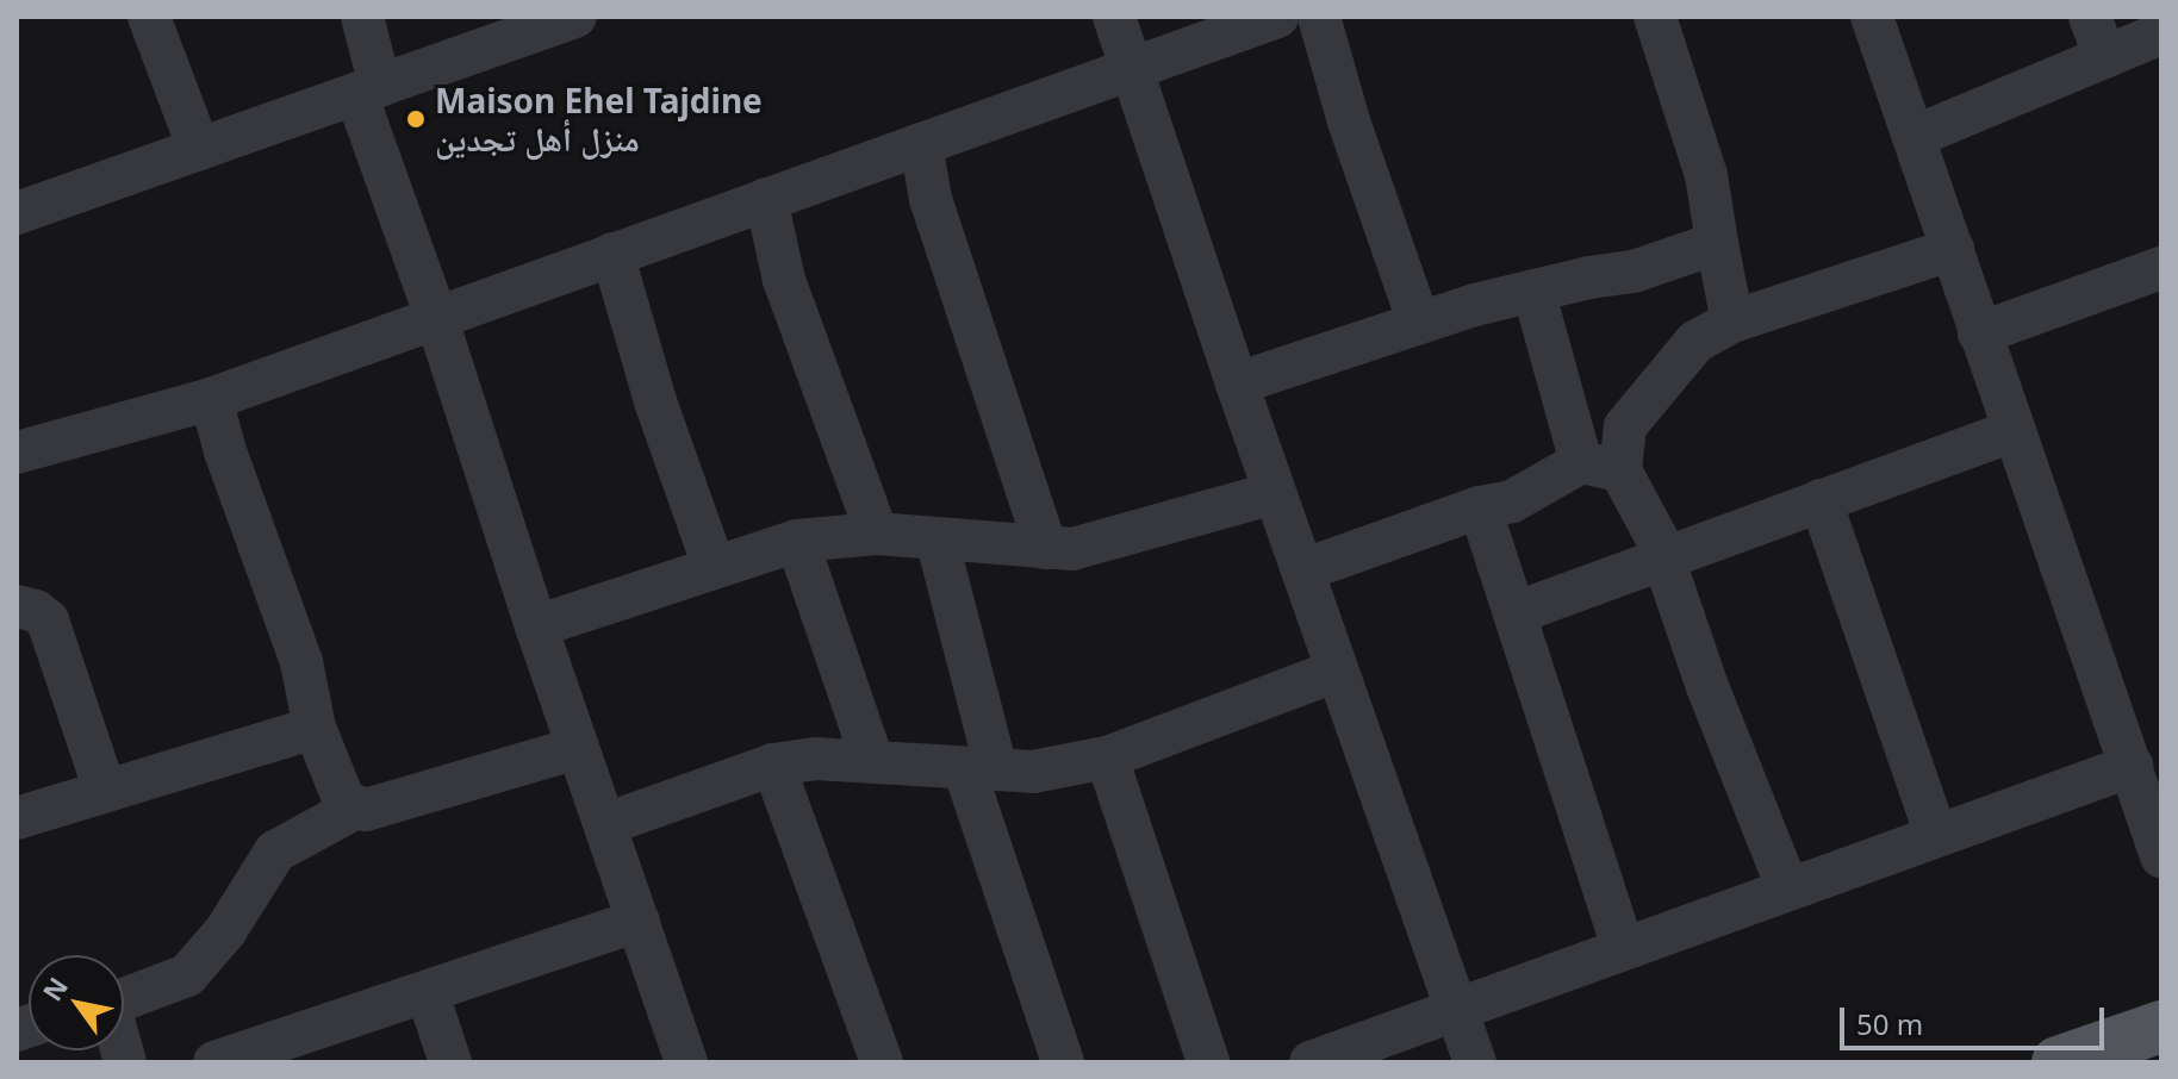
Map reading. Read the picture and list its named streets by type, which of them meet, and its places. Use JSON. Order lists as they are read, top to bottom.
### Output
{
  "places": ["Maison Ehel Tajdine منزل أهل تجدين"],
  "scale_bar": "50 m",
  "north": "top left"
}
